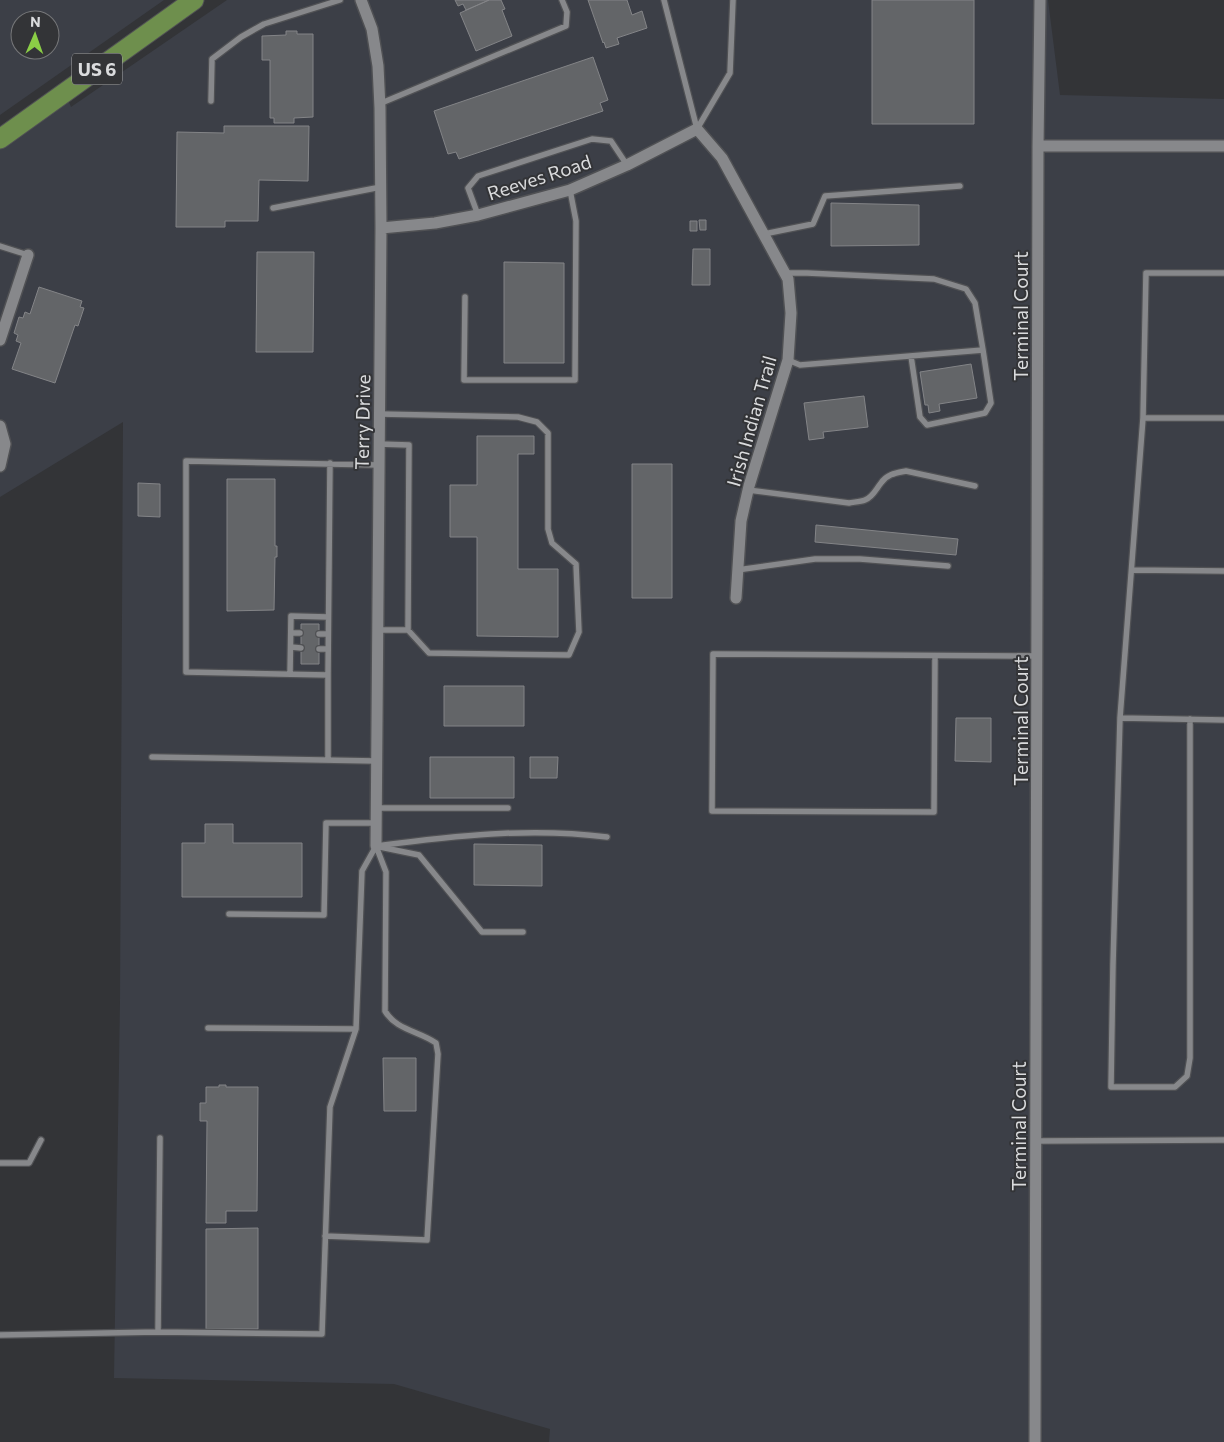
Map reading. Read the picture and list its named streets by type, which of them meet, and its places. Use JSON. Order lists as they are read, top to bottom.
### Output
{
  "streets": {
    "main road": ["US 6"],
    "street": [
      "Reeves Road",
      "Terminal Court",
      "Irish Indian Trail",
      "Terry Drive"
    ]
  },
  "crossings": [
    ["Reeves Road", "Irish Indian Trail"],
    ["Reeves Road", "Terry Drive"]
  ],
  "north": "top"
}
